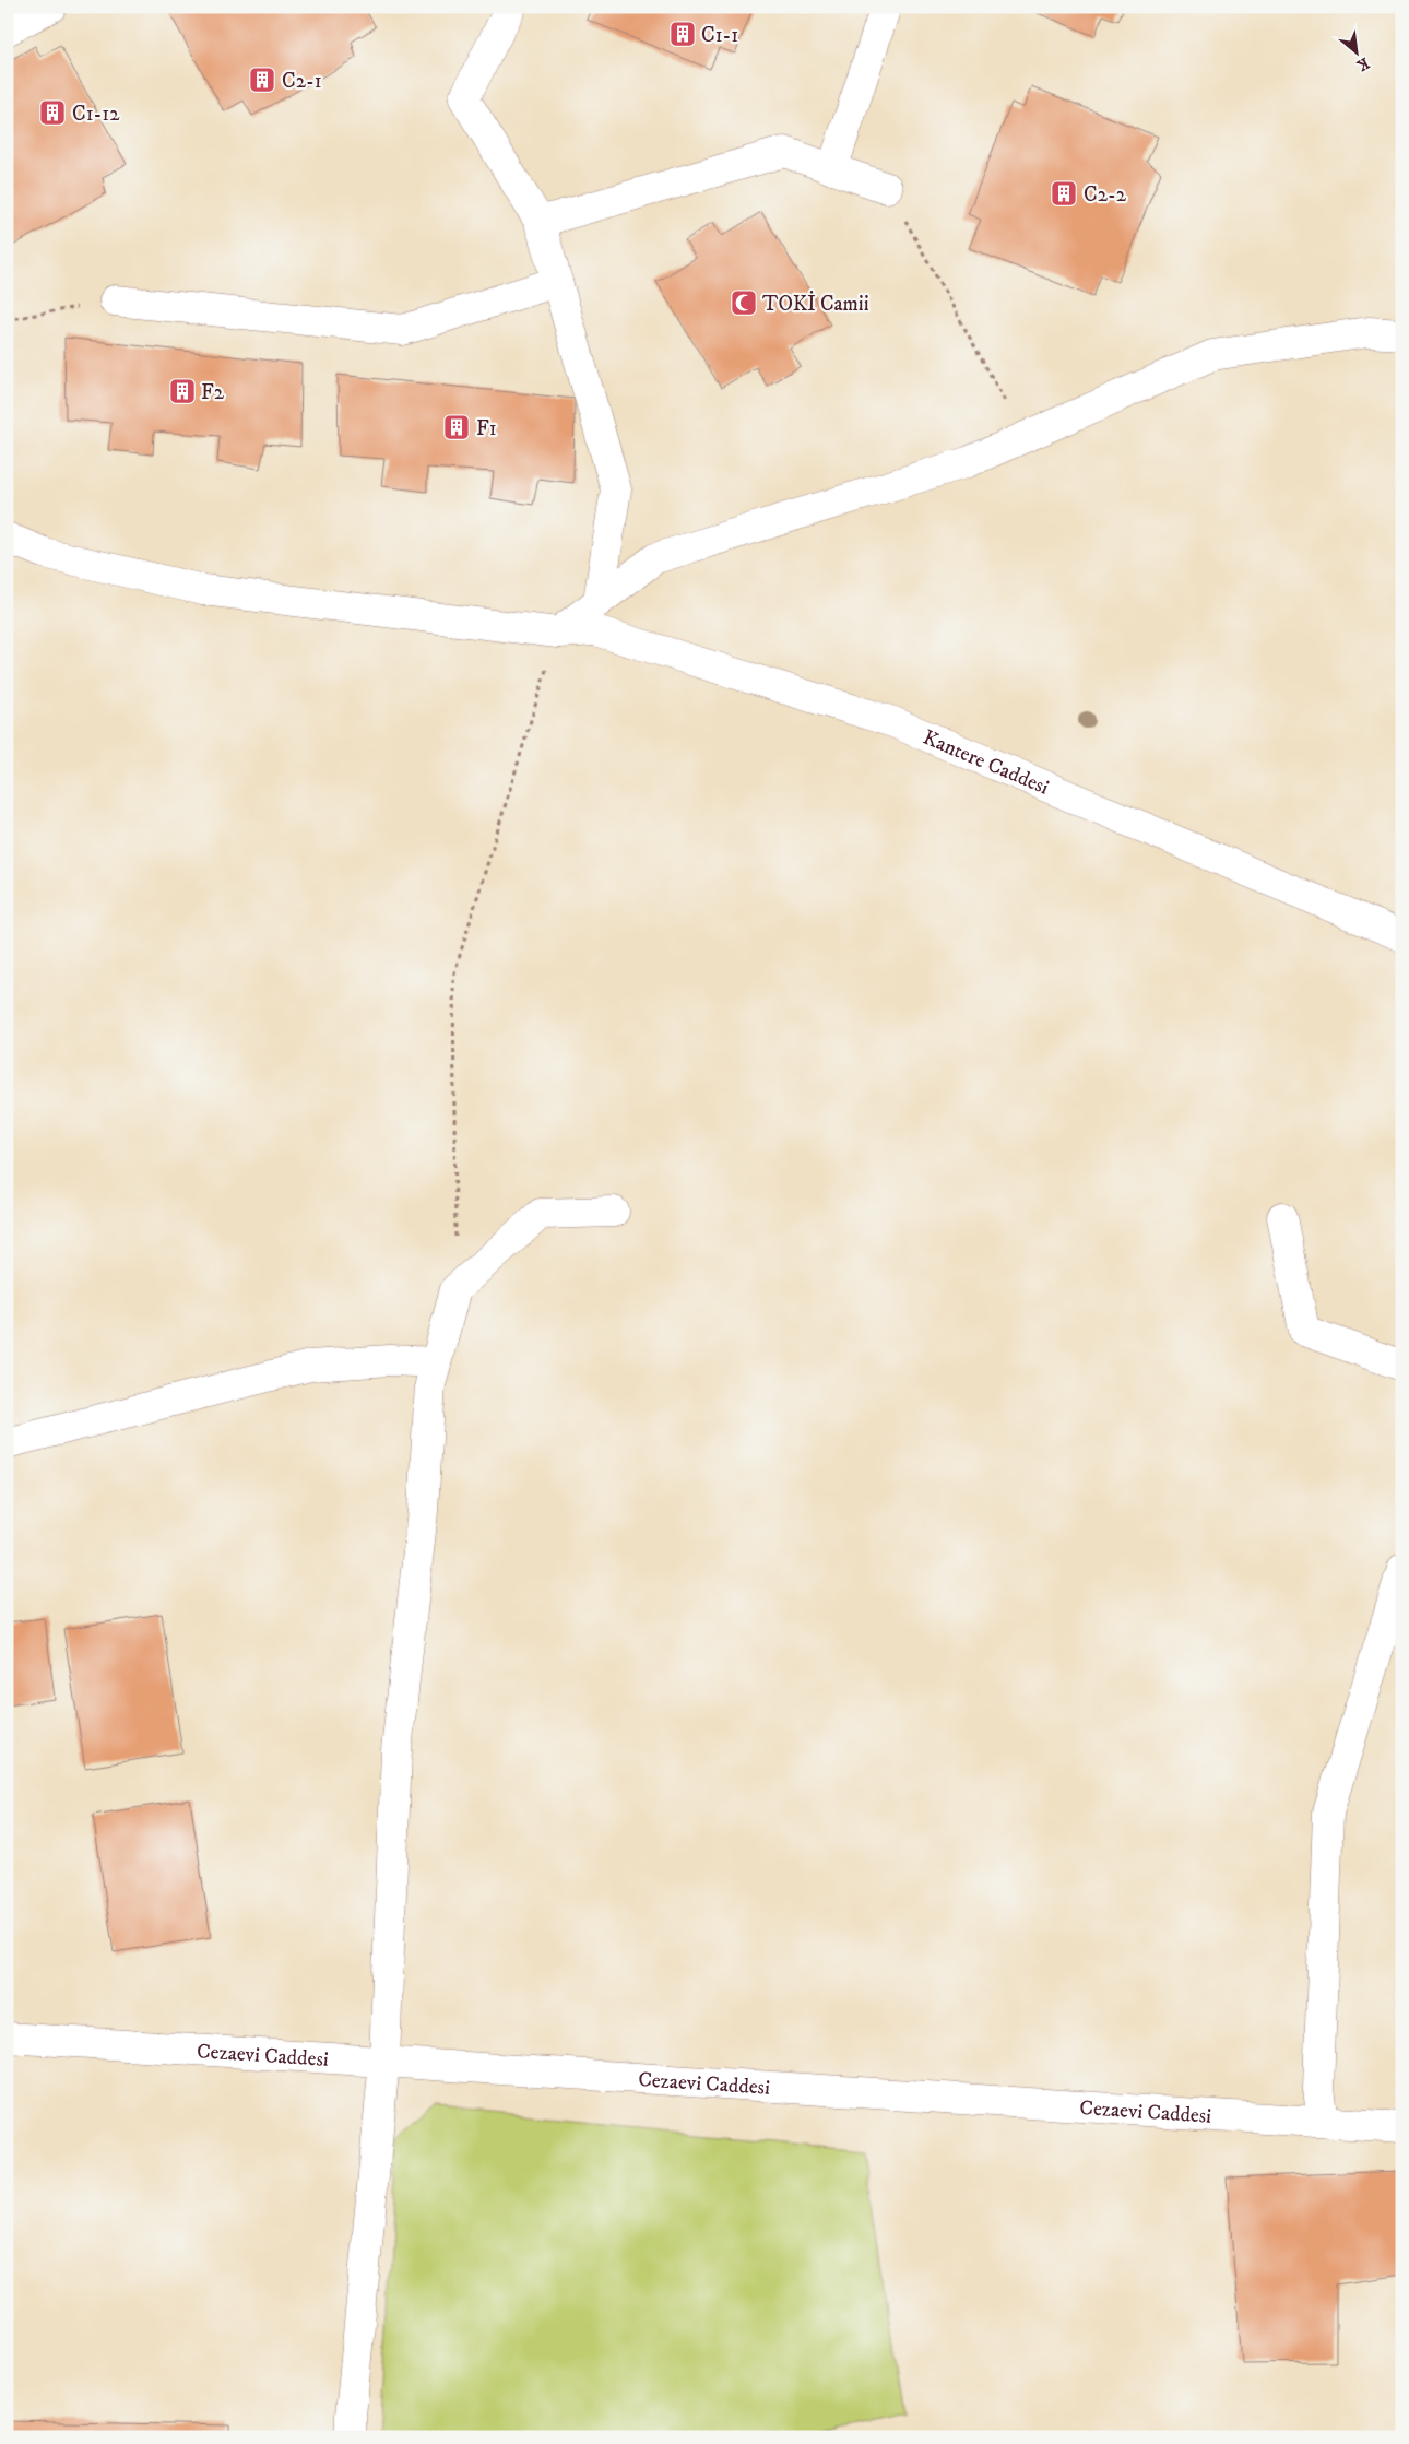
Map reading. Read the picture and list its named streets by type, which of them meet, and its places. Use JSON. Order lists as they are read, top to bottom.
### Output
{
  "streets": {
    "street": ["Kantere Caddesi", "Cezaevi Caddesi"]
  },
  "places": {
    "building": [
      "C1-1",
      "C2-1",
      "C1-12",
      "C2-2",
      "F2",
      "F1"
    ],
    "mosque": ["TOKİ Camii"]
  },
  "north": "bottom right"
}
